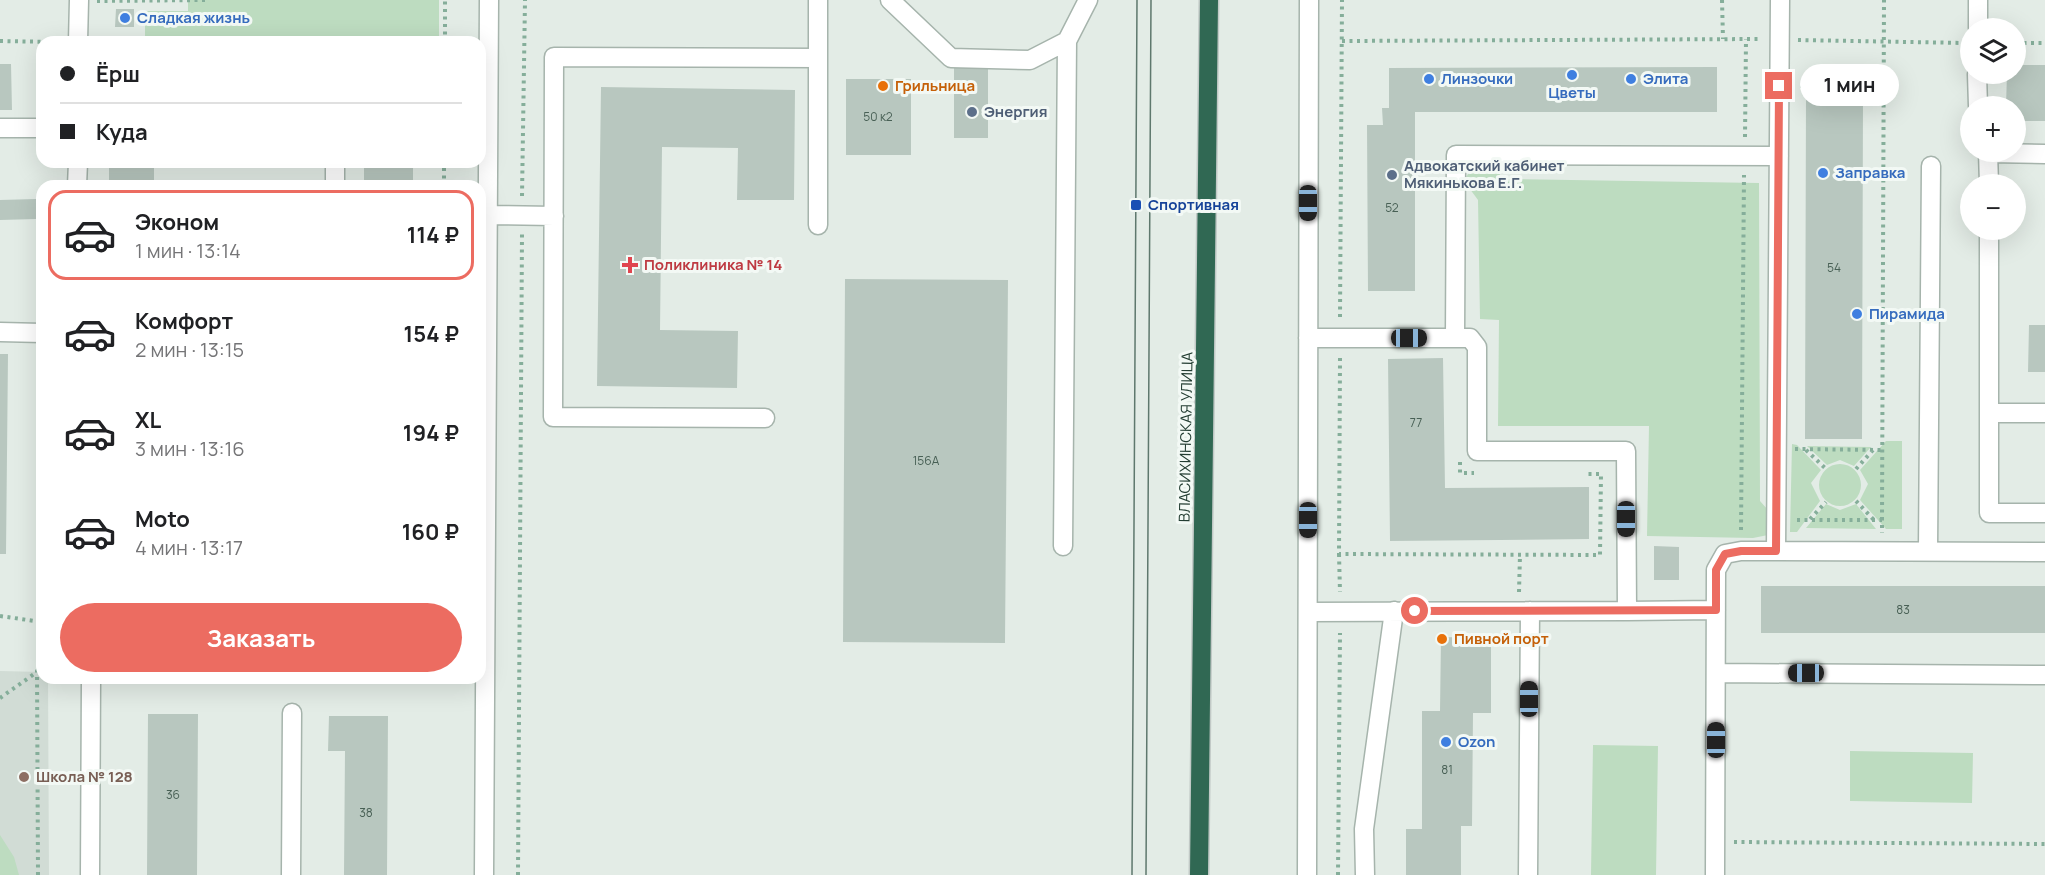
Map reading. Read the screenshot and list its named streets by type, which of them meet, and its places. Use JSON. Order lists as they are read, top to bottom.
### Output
{
  "streets": {
    "highway": ["ВЛАСИХИНСКАЯ УЛИЦА"]
  },
  "places": {
    "other": [
      "Сладкая жизнь",
      "Цветы",
      "Линзочки",
      "Элита",
      "Грильница",
      "Энергия",
      "Заправка",
      "Адвокатский кабинет Мякинькова Е.Г.",
      "Пирамида",
      "Пивной порт",
      "Ozon",
      "Школа № 128"
    ],
    "transit": ["Спортивная"],
    "health": ["Поликлиника № 14"]
  },
  "house_numbers": [
    "50 к2",
    "52",
    "54",
    "77",
    "156А",
    "83",
    "81",
    "36",
    "38"
  ],
  "page": {
    "map_buttons": ["+", "−"],
    "banner": ["Ёрш", "Куда"],
    "bubble": "1 мин",
    "list": [
      {
        "name": "Эконом",
        "note": "1 мин · 13:14",
        "value": "114 ₽"
      },
      {
        "name": "Комфорт",
        "note": "2 мин · 13:15",
        "value": "154 ₽"
      },
      {
        "name": "XL",
        "note": "3 мин · 13:16",
        "value": "194 ₽"
      },
      {
        "name": "Moto",
        "note": "4 мин · 13:17",
        "value": "160 ₽"
      }
    ],
    "buttons": "Заказать"
  }
}
